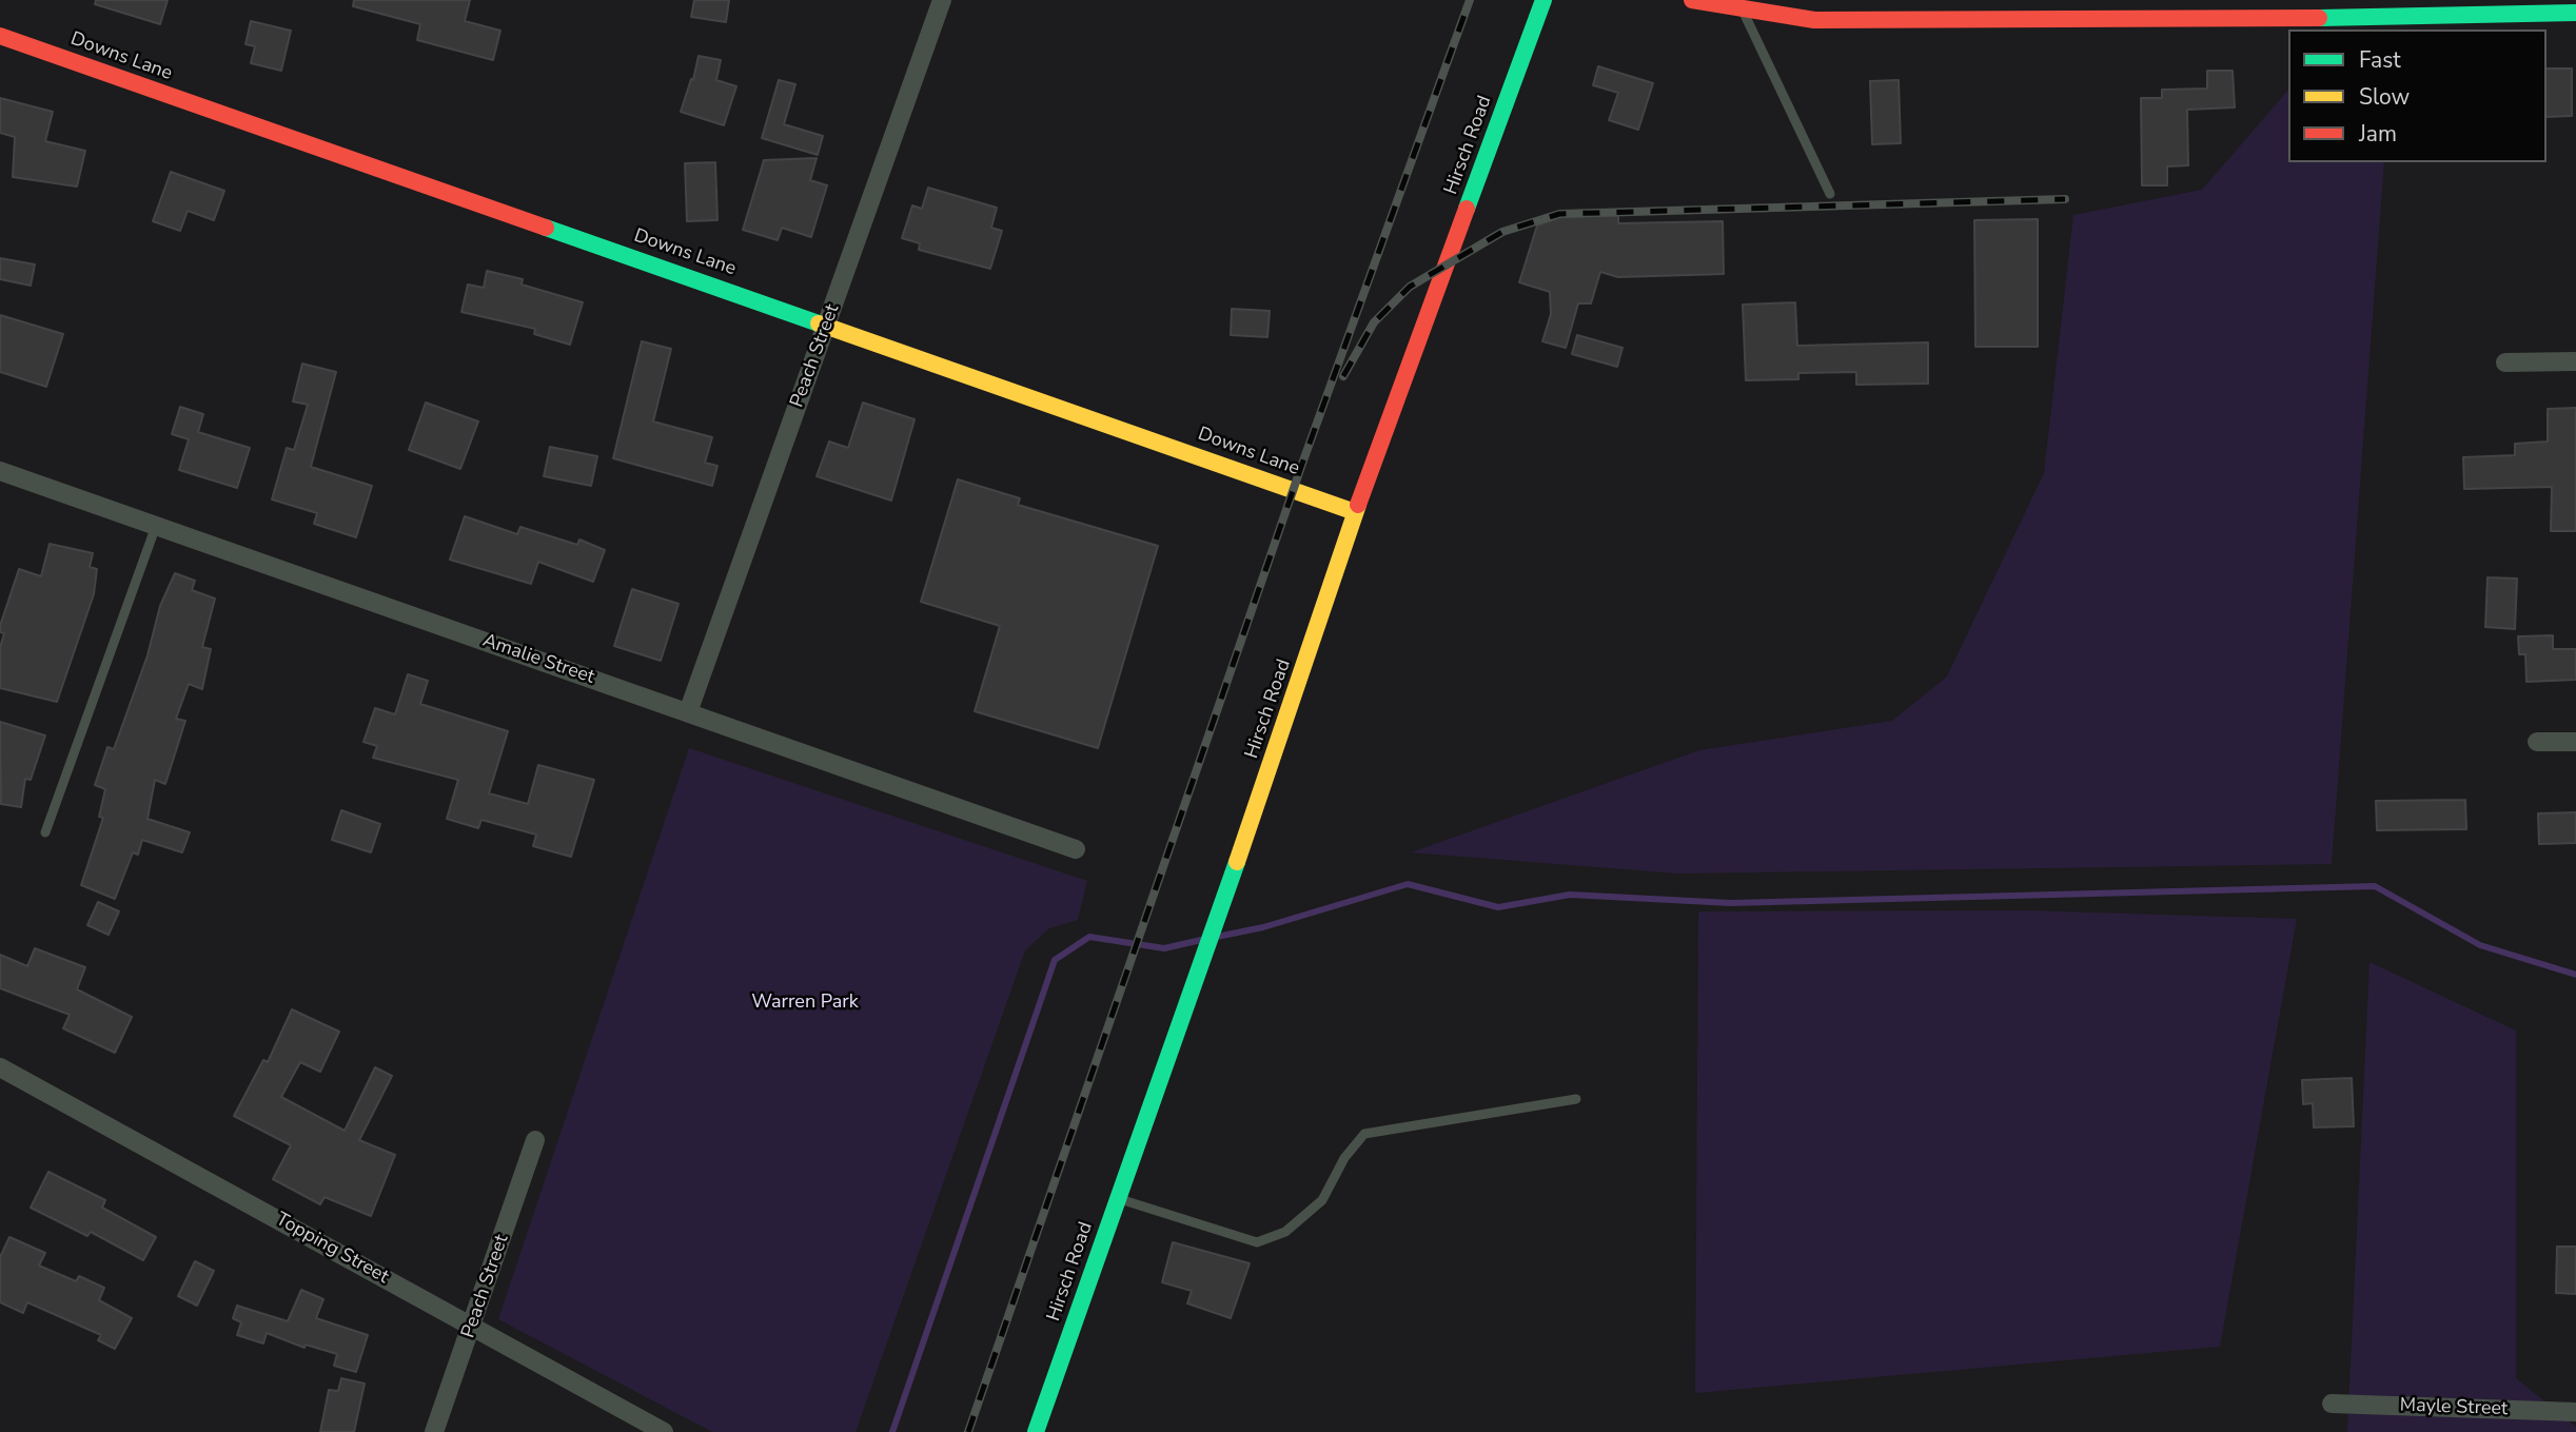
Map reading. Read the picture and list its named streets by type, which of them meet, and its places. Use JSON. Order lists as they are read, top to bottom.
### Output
{
  "streets": {
    "main road": ["Downs Lane", "Hirsch Road"],
    "street": [
      "Peach Street",
      "Amalie Street",
      "Topping Street",
      "Mayle Street"
    ]
  },
  "crossings": [
    ["Downs Lane", "Hirsch Road"],
    ["Downs Lane", "Peach Street"],
    ["Peach Street", "Amalie Street"],
    ["Peach Street", "Topping Street"]
  ],
  "parks": ["Warren Park"],
  "legend": ["Fast", "Slow", "Jam"]
}
